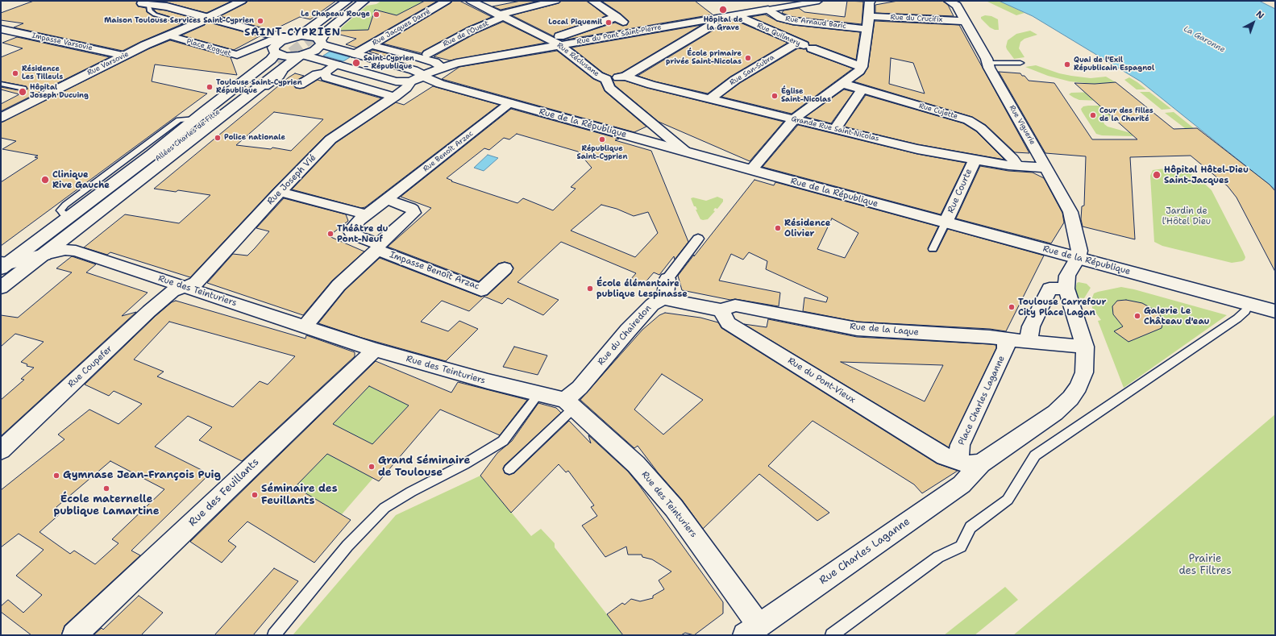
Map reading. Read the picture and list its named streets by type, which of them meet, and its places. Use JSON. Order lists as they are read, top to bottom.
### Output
{
  "streets": {
    "main road": ["Rue de la République", "Allées Charles de Fitte"],
    "street": [
      "Rue du Crucifix",
      "Rue Arnaud Baric",
      "Rue Jacques Darré",
      "Rue de l'Ouest",
      "Rue du Pont Saint-Pierre",
      "Rue Quilmery",
      "Impasse Varsovie",
      "Place Roguet",
      "Rue Réclusane",
      "Rue Varsovie",
      "Rue San-Subra",
      "Rue Cujette",
      "Rue Viguerie",
      "Grande Rue Saint-Nicolas",
      "Rue Benoît Arzac",
      "Rue Joseph Vié",
      "Rue Courte",
      "Impasse Benoît Arzac",
      "Rue des Teinturiers",
      "Rue de la Laque",
      "Rue du Chairedon",
      "Rue Coupefer",
      "Rue du Pont-Vieux",
      "Place Charles Laganne",
      "Rue des Feuillants",
      "Rue Charles Laganne"
    ]
  },
  "crossings": [
    ["Rue du Crucifix", "Rue Viguerie"],
    ["Rue Arnaud Baric", "Rue du Pont Saint-Pierre"],
    ["Rue Jacques Darré", "Rue de la République"],
    ["Rue de l'Ouest", "Rue Réclusane"],
    ["Rue du Pont Saint-Pierre", "Rue Quilmery"],
    ["Rue du Pont Saint-Pierre", "Rue Réclusane"],
    ["Rue du Pont Saint-Pierre", "Rue de la République"],
    ["Rue Quilmery", "Rue San-Subra"],
    ["Impasse Varsovie", "Rue Varsovie"],
    ["Place Roguet", "Rue Varsovie"],
    ["Place Roguet", "Rue de la République"],
    ["Place Roguet", "Allées Charles de Fitte"],
    ["Rue Réclusane", "Rue de la République"],
    ["Rue San-Subra", "Grande Rue Saint-Nicolas"],
    ["Rue Cujette", "Grande Rue Saint-Nicolas"],
    ["Rue de la République", "Rue Viguerie"],
    ["Rue de la République", "Allées Charles de Fitte"],
    ["Rue de la République", "Rue Benoît Arzac"],
    ["Rue de la République", "Rue Courte"],
    ["Rue Viguerie", "Grande Rue Saint-Nicolas"],
    ["Grande Rue Saint-Nicolas", "Rue Courte"],
    ["Rue Benoît Arzac", "Impasse Benoît Arzac"],
    ["Rue Joseph Vié", "Rue des Teinturiers"],
    ["Rue Joseph Vié", "Rue Coupefer"],
    ["Rue des Teinturiers", "Rue du Chairedon"],
    ["Rue des Teinturiers", "Rue Coupefer"],
    ["Rue des Teinturiers", "Rue des Feuillants"],
    ["Rue des Teinturiers", "Rue Charles Laganne"],
    ["Rue de la Laque", "Rue du Pont-Vieux"],
    ["Rue de la Laque", "Place Charles Laganne"],
    ["Rue du Pont-Vieux", "Place Charles Laganne"],
    ["Rue du Pont-Vieux", "Rue Charles Laganne"]
  ],
  "districts": ["SAINT-CYPRIEN"],
  "water": ["La Garonne"],
  "parks": ["Jardin de l'Hôtel Dieu", "Prairie des Filtres"],
  "places": [
    "Hôpital de la Grave",
    "Le Chapeau Rouge",
    "Maison Toulouse Services Saint-Cyprien",
    "Local Piquemil",
    "École primaire privée Saint-Nicolas",
    "Saint-Cyprien – République",
    "Quai de l'Exil Républicain Espagnol",
    "Résidence Les Tilleuls",
    "Toulouse Saint-Cyprien République",
    "Hôpital Joseph Ducuing",
    "Église Saint-Nicolas",
    "Cour des filles de la Charité",
    "Police nationale",
    "République Saint-Cyprien",
    "Hôpital Hôtel-Dieu Saint-Jacques",
    "Clinique Rive Gauche",
    "Résidence Olivier",
    "Théâtre du Pont-Neuf",
    "École élémentaire publique Lespinasse",
    "Toulouse Carrefour City Place Lagan",
    "Galerie Le Château d'eau",
    "Grand Séminaire de Toulouse",
    "Gymnase Jean-François Puig",
    "École maternelle publique Lamartine",
    "Séminaire des Feuillants"
  ],
  "north": "top right"
}
